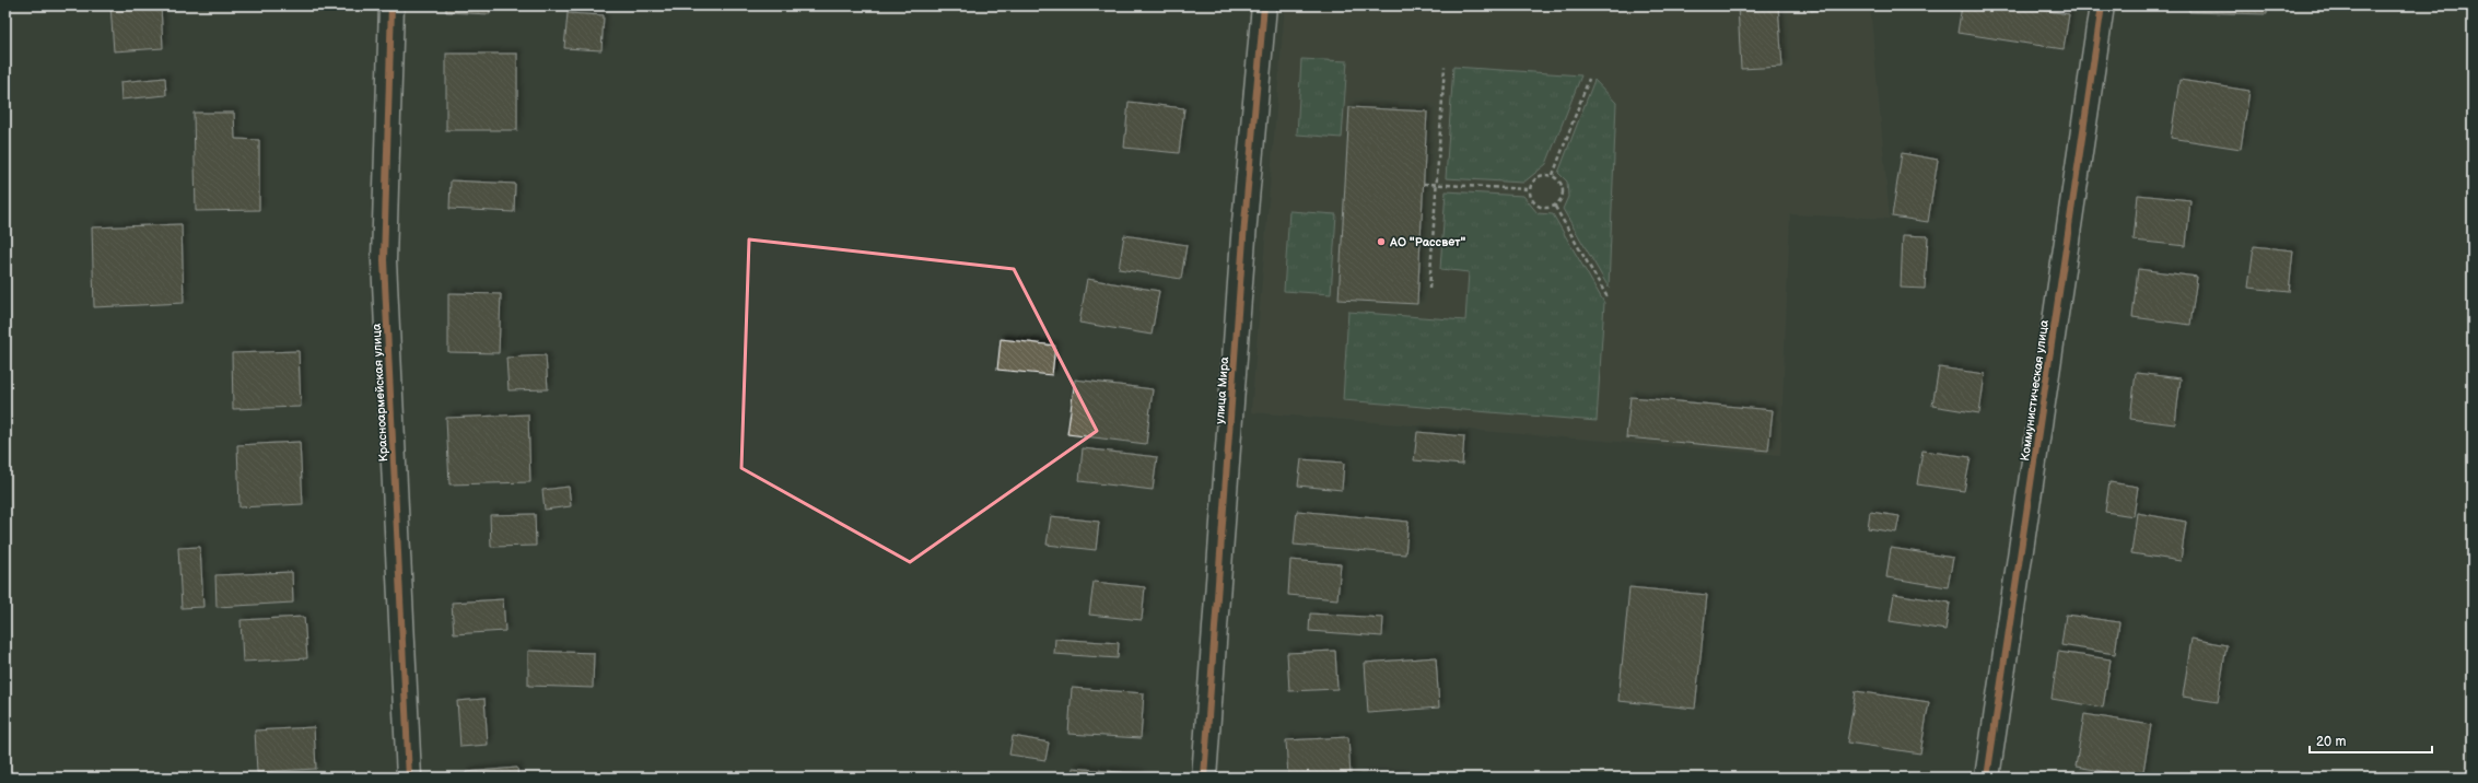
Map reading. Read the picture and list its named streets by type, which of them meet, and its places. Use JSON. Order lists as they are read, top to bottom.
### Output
{
  "streets": {
    "street": ["улица Мира", "Коммунистическая улица", "Красноармейская улица"]
  },
  "places": ["АО \"Рассвет\""],
  "scale_bar": "20 m"
}
